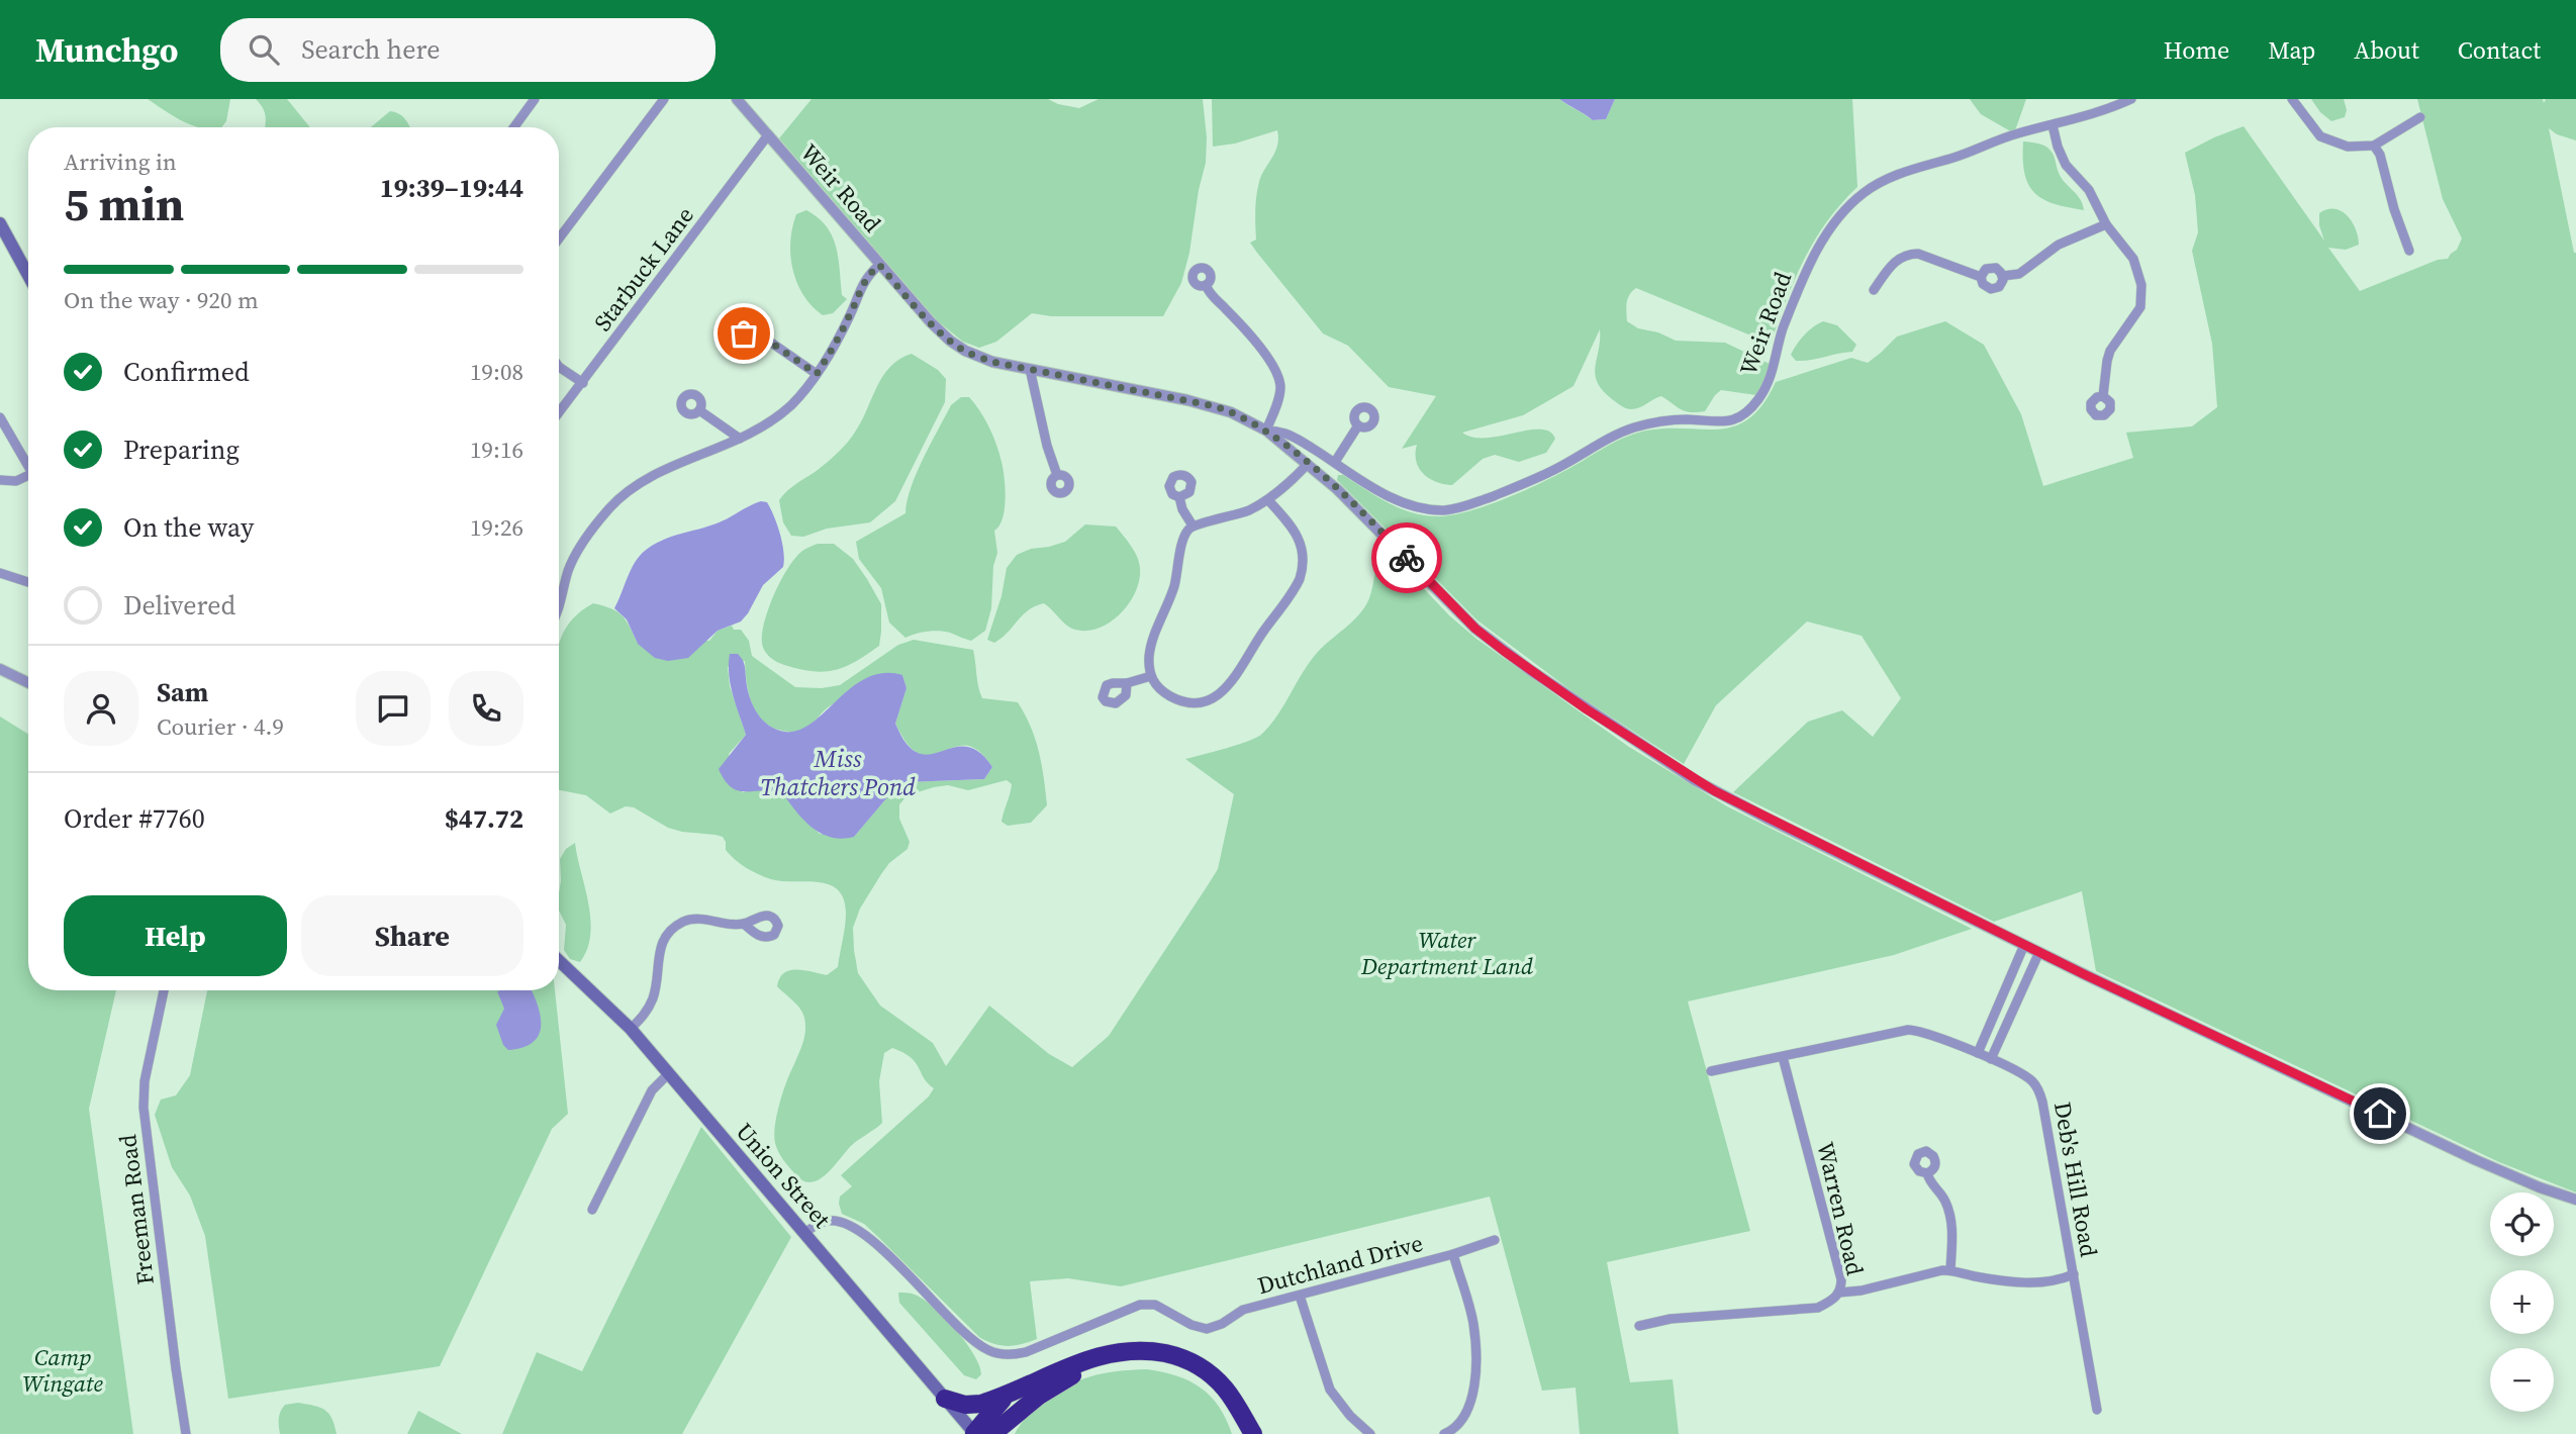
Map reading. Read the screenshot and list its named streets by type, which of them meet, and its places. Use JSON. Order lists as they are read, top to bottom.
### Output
{
  "streets": {
    "main road": ["Union Street"],
    "street": [
      "Weir Road",
      "Starbuck Lane",
      "Deb's Hill Road",
      "Warren Road",
      "Freeman Road",
      "Dutchland Drive"
    ]
  },
  "crossings": [
    ["Weir Road", "Starbuck Lane"],
    ["Union Street", "Dutchland Drive"],
    ["Deb's Hill Road", "Warren Road"]
  ],
  "water": ["Miss Thatchers Pond"],
  "parks": ["Water Department Land", "Camp Wingate"],
  "page": {
    "header": "Munchgo",
    "search": "Search here",
    "nav": [
      "Home",
      "Map",
      "About",
      "Contact"
    ],
    "heading": ["5 min", "Arriving in", "19:39–19:44"],
    "panel": [
      "Sam",
      "Courier · 4.9",
      "Order #7760",
      "$47.72"
    ],
    "bar": "On the way · 920 m",
    "list": [
      ["Confirmed", "19:08"],
      ["Preparing", "19:16"],
      ["On the way", "19:26"],
      "Delivered"
    ],
    "buttons": ["Help", "Share"],
    "map_buttons": ["+", "−"]
  }
}
